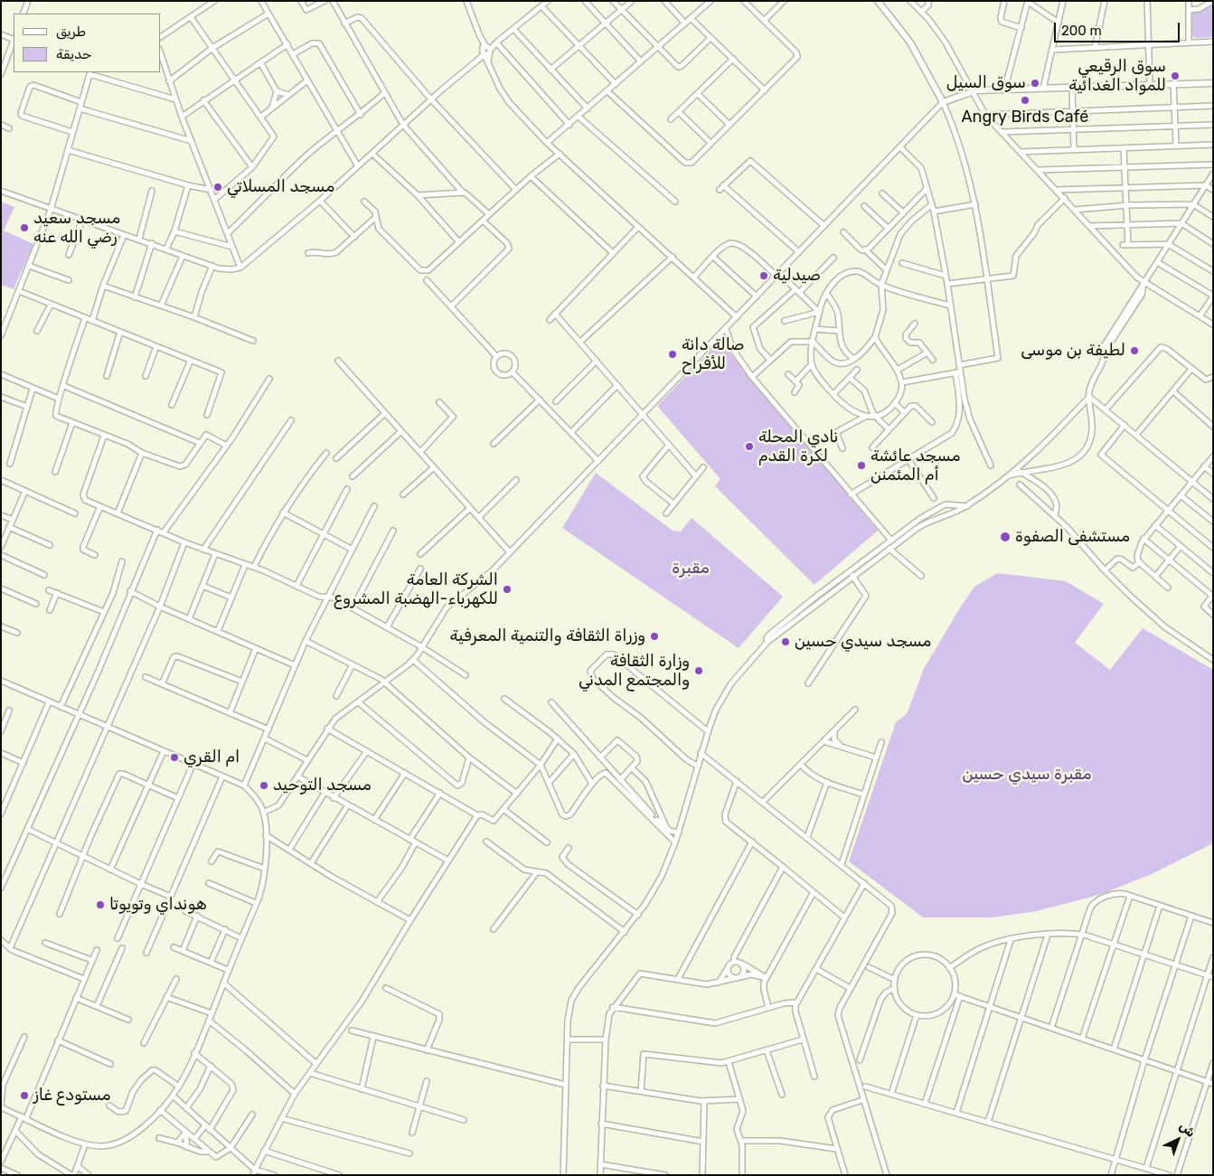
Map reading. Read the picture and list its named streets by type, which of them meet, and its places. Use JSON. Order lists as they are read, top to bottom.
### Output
{
  "parks": ["مقبرة", "مقبرة سيدي حسين"],
  "places": [
    "سوق الرقيعي للمواد الغدائية",
    "سوق السيل",
    "Angry Birds Café",
    "مسجد المسلاتي",
    "مسجد سعيد رضي الله عنه",
    "صيدلية",
    "لطيفة بن موسى",
    "صالة دانة للأفراح",
    "نادي المحلة لكرة القدم",
    "مسجد عائشة أم المئمنن",
    "مستشفى الصفوة",
    "الشركة العامة للكهرباء-الهضبة المشروع",
    "وزراة الثقافة والتنمية المعرفية",
    "مسجد سيدي حسين",
    "وزارة الثقافة والمجتمع المدني",
    "ام القري",
    "مسجد التوحيد",
    "هونداي وتويوتا",
    "مستودع غاز"
  ],
  "legend": ["طريق", "حديقة"],
  "scale_bar": "200 m",
  "north": "top right"
}
